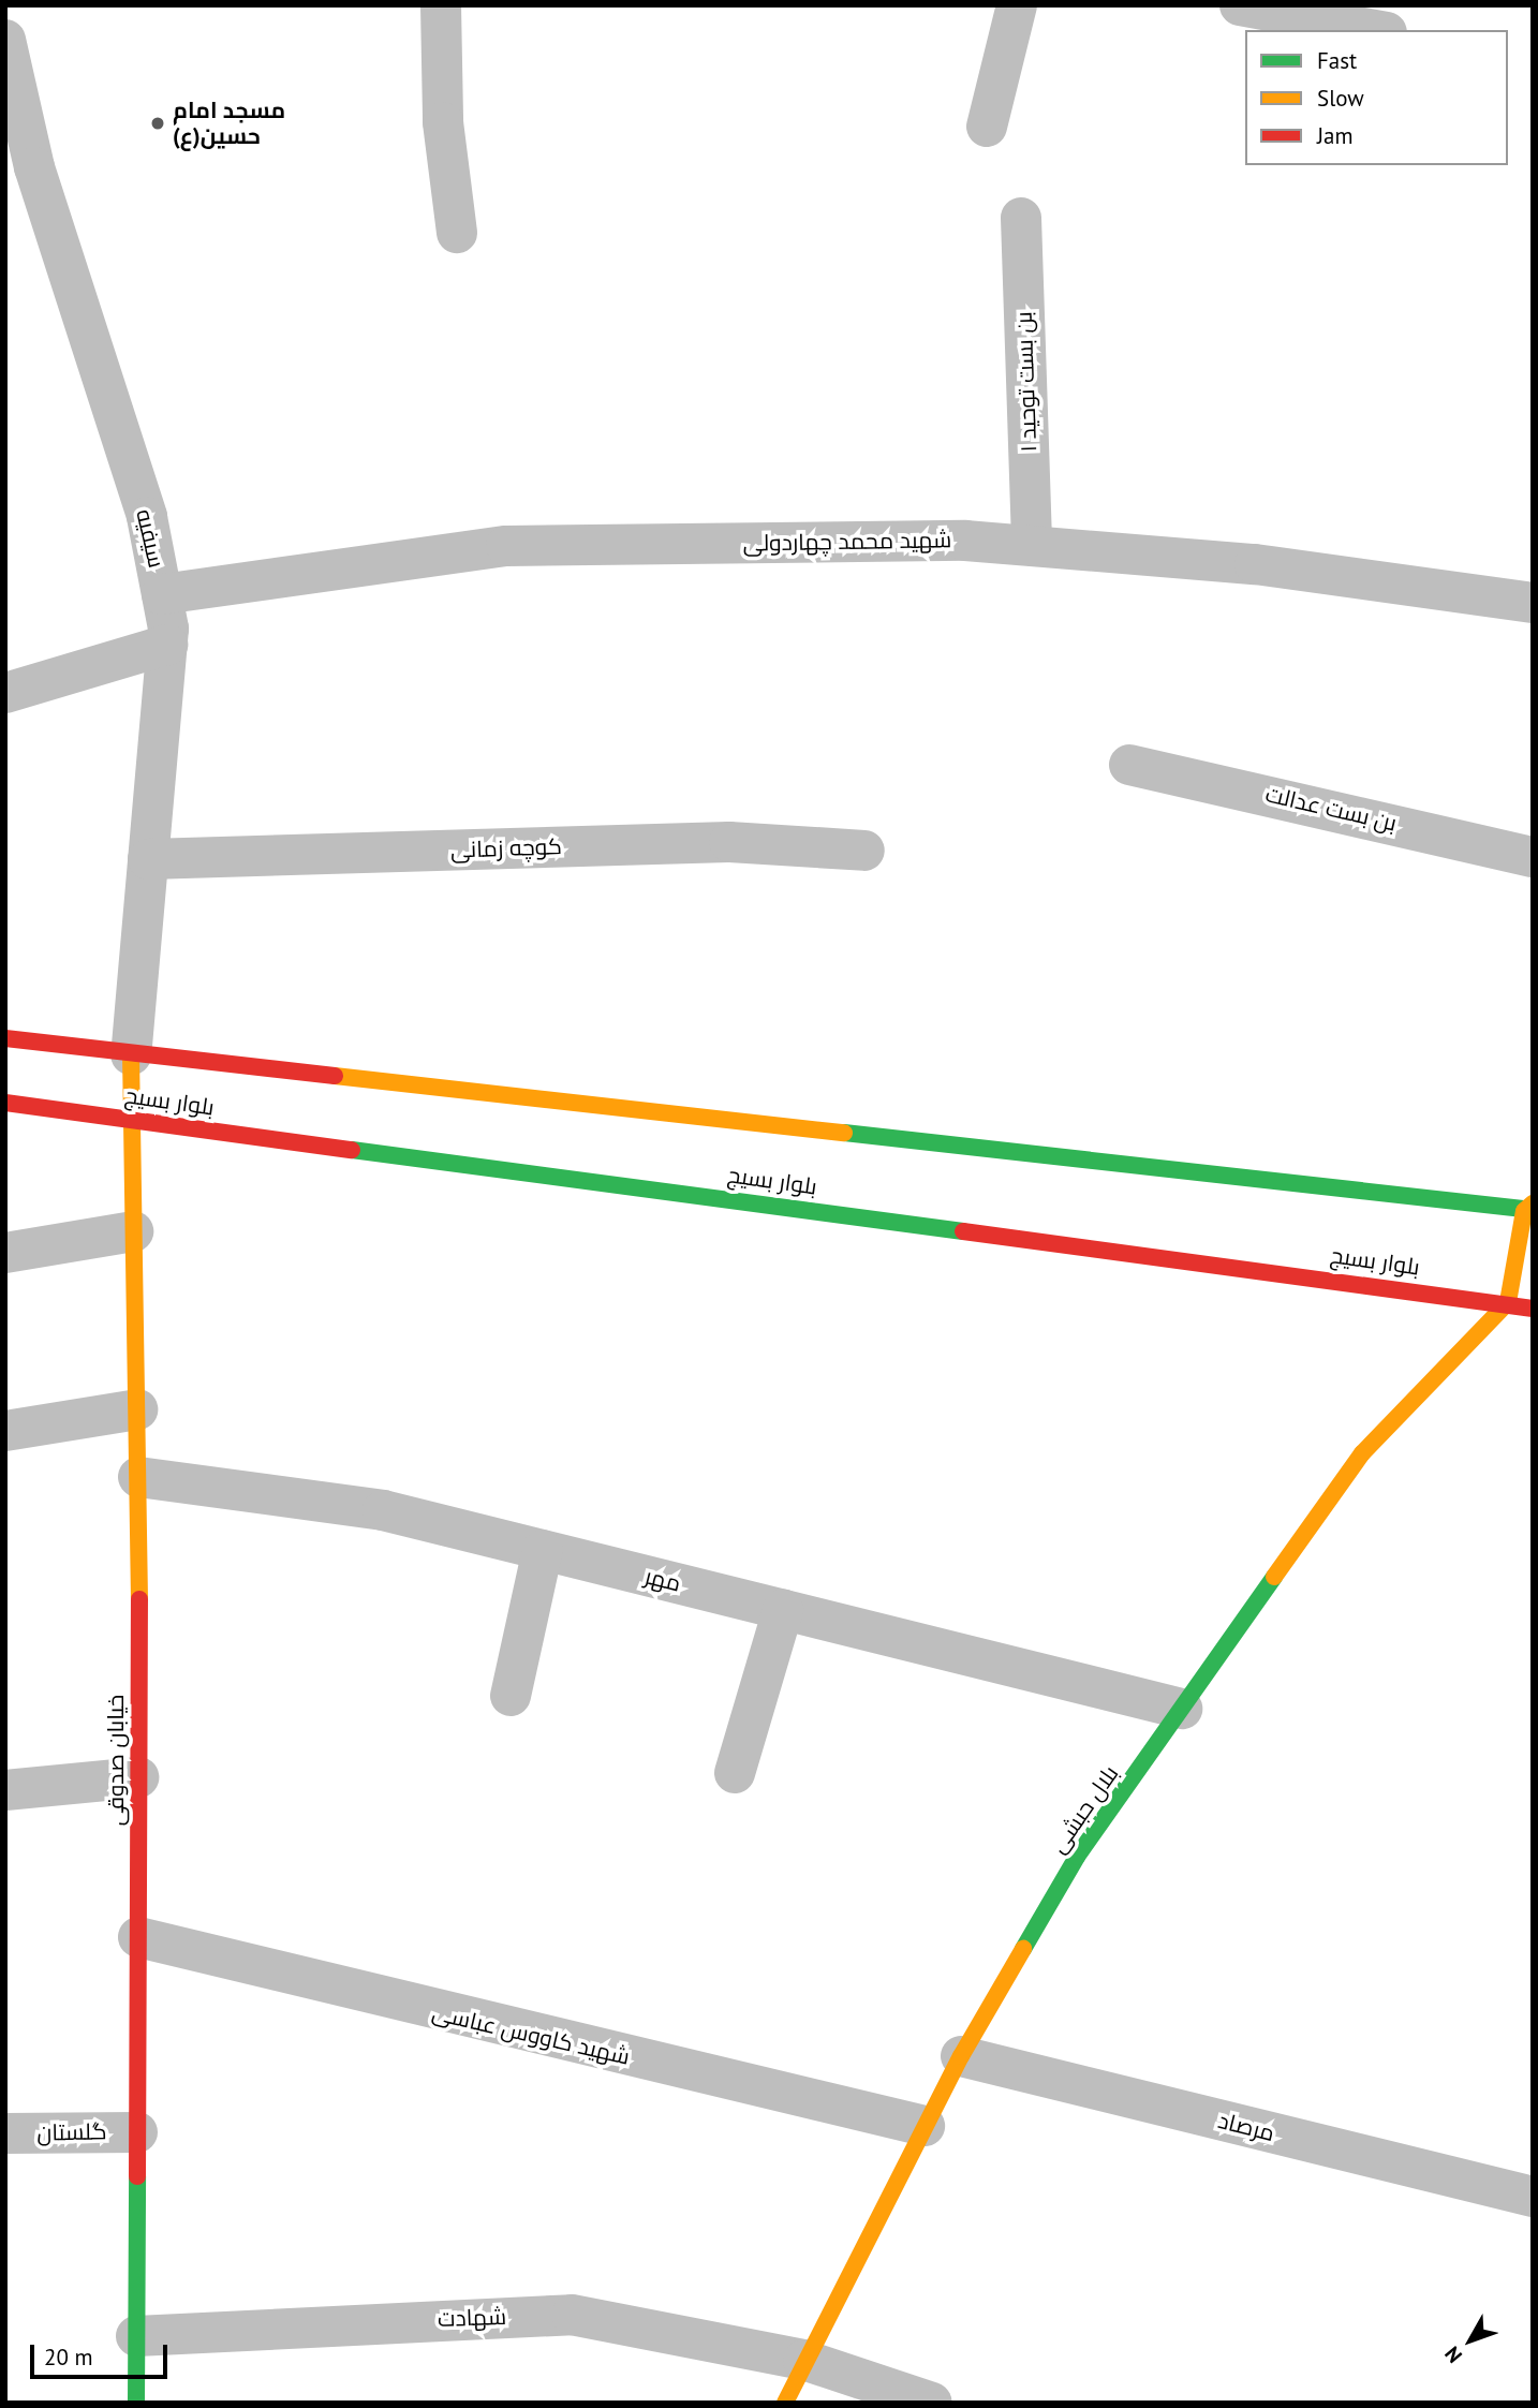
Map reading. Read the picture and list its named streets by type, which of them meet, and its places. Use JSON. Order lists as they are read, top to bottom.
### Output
{
  "streets": {
    "main road": ["بلوار بسیج", "خیابان صدوقی", "بلال حبشی"],
    "street": [
      "بن بست توحید ۱",
      "سیفیه",
      "شهید محمد چهاردولی",
      "بن بست عدالت",
      "کوچه زمانی",
      "مهر",
      "شهید کاووس عباسی",
      "مرصاد",
      "گلستان",
      "شهادت"
    ]
  },
  "crossings": [
    ["بن بست توحید ۱", "شهید محمد چهاردولی"],
    ["سیفیه", "شهید محمد چهاردولی"],
    ["سیفیه", "کوچه زمانی"],
    ["سیفیه", "بلوار بسیج"],
    ["سیفیه", "خیابان صدوقی"],
    ["بلوار بسیج", "خیابان صدوقی"],
    ["بلوار بسیج", "بلال حبشی"],
    ["مهر", "خیابان صدوقی"],
    ["مهر", "بلال حبشی"],
    ["خیابان صدوقی", "شهید کاووس عباسی"],
    ["خیابان صدوقی", "گلستان"],
    ["خیابان صدوقی", "شهادت"],
    ["بلال حبشی", "شهید کاووس عباسی"],
    ["بلال حبشی", "مرصاد"],
    ["بلال حبشی", "شهادت"]
  ],
  "places": ["مسجد امام حسین(ع)"],
  "legend": ["Fast", "Slow", "Jam"],
  "scale_bar": "20 m",
  "north": "bottom left"
}
